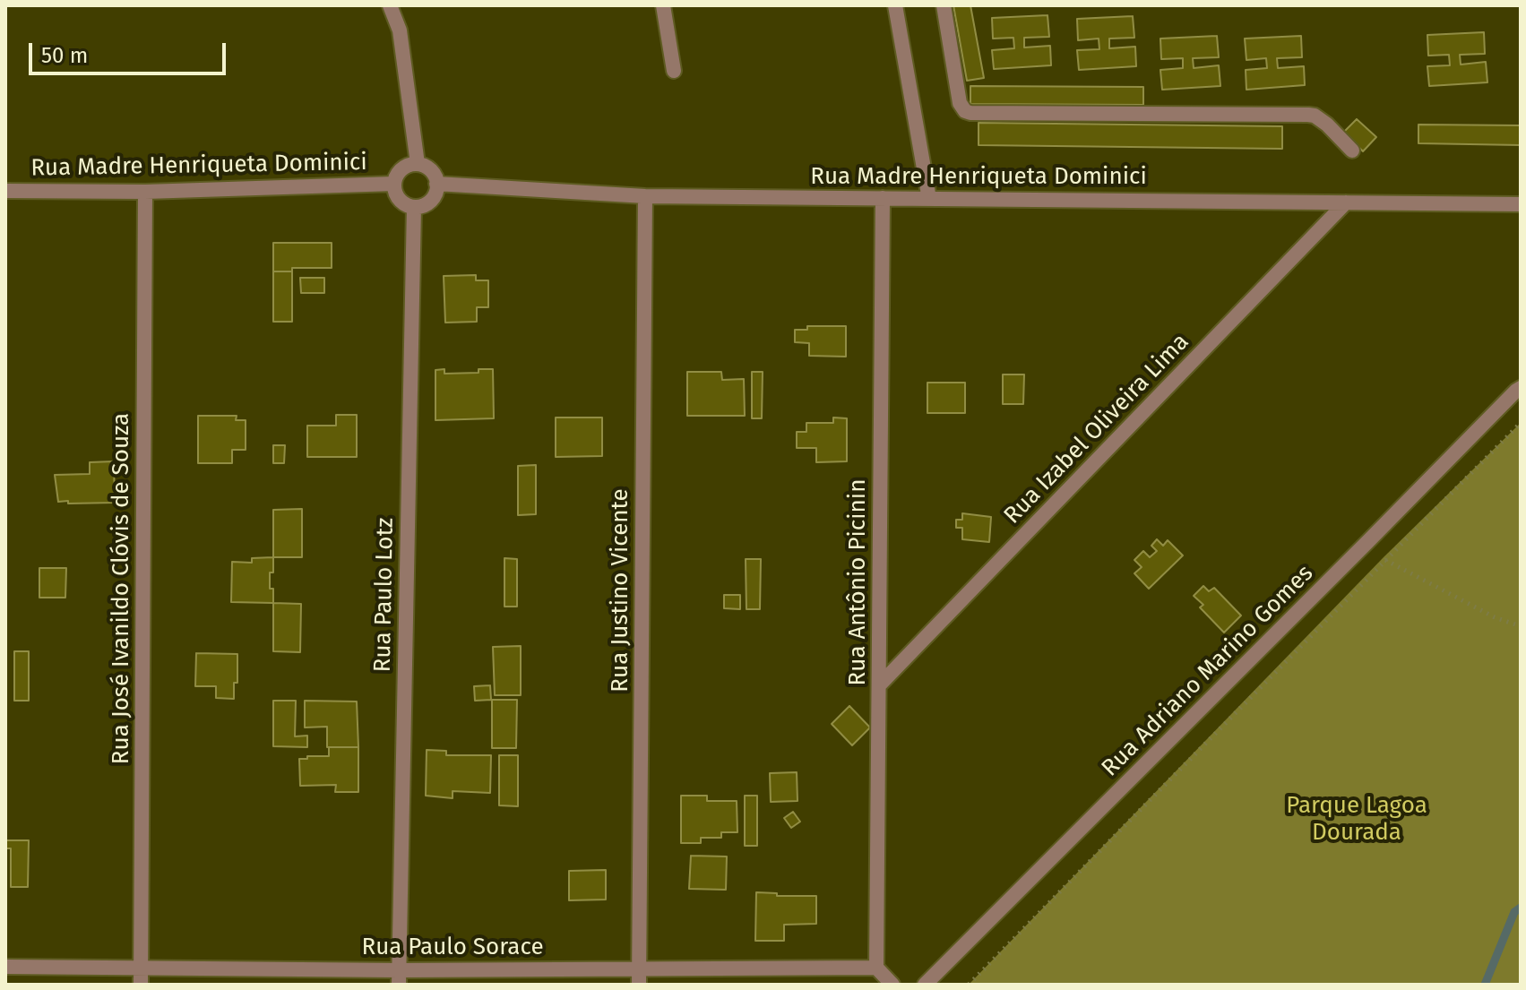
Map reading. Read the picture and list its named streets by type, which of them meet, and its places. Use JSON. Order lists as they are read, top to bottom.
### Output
{
  "streets": {
    "street": [
      "Rua Madre Henriqueta Dominici",
      "Rua Izabel Oliveira Lima",
      "Rua Antônio Picinin",
      "Rua José Ivanildo Clóvis de Souza",
      "Rua Justino Vicente",
      "Rua Paulo Lotz",
      "Rua Adriano Marino Gomes",
      "Rua Paulo Sorace"
    ]
  },
  "crossings": [
    ["Rua Madre Henriqueta Dominici", "Rua Izabel Oliveira Lima"],
    ["Rua Madre Henriqueta Dominici", "Rua Antônio Picinin"],
    ["Rua Madre Henriqueta Dominici", "Rua José Ivanildo Clóvis de Souza"],
    ["Rua Madre Henriqueta Dominici", "Rua Justino Vicente"],
    ["Rua Madre Henriqueta Dominici", "Rua Paulo Lotz"],
    ["Rua Izabel Oliveira Lima", "Rua Antônio Picinin"],
    ["Rua Antônio Picinin", "Rua Paulo Sorace"],
    ["Rua José Ivanildo Clóvis de Souza", "Rua Paulo Sorace"],
    ["Rua Justino Vicente", "Rua Paulo Sorace"],
    ["Rua Paulo Lotz", "Rua Paulo Sorace"]
  ],
  "parks": ["Parque Lagoa Dourada"],
  "scale_bar": "50 m"
}
